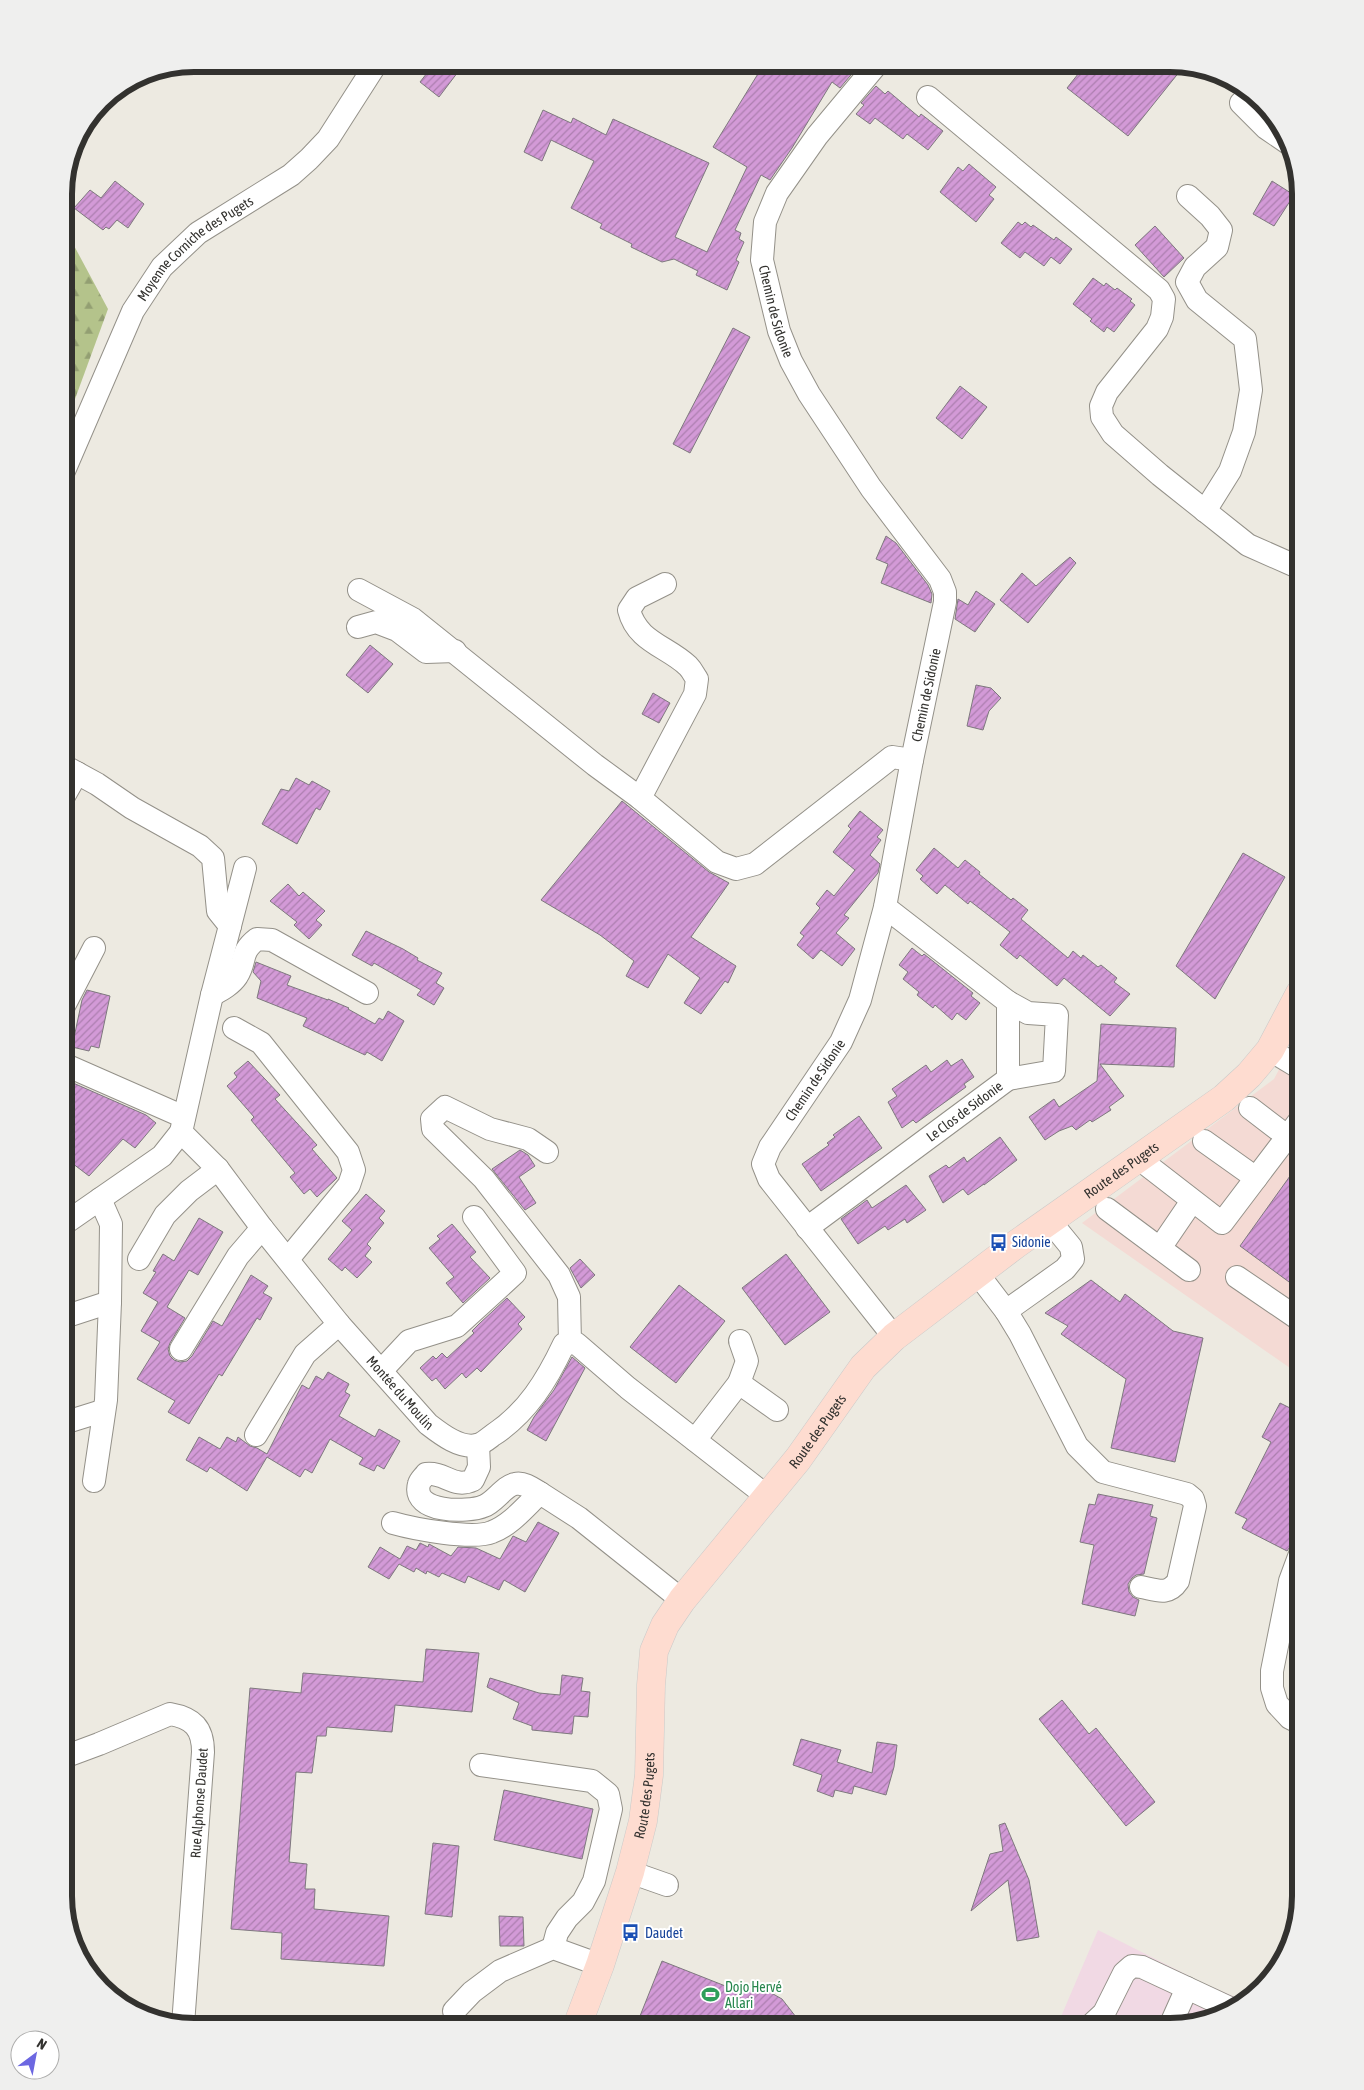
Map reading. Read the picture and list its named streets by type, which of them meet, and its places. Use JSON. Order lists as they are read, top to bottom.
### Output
{
  "streets": {
    "main road": ["Route des Pugets"],
    "street": [
      "Moyenne Corniche des Pugets",
      "Chemin de Sidonie",
      "Le Clos de Sidonie",
      "Montée du Moulin",
      "Rue Alphonse Daudet"
    ]
  },
  "crossings": [
    ["Chemin de Sidonie", "Le Clos de Sidonie"],
    ["Chemin de Sidonie", "Route des Pugets"]
  ],
  "places": {
    "bus stop": ["Sidonie", "Daudet"],
    "sports": ["Dojo Hervé Allari"]
  },
  "north": "top right"
}
